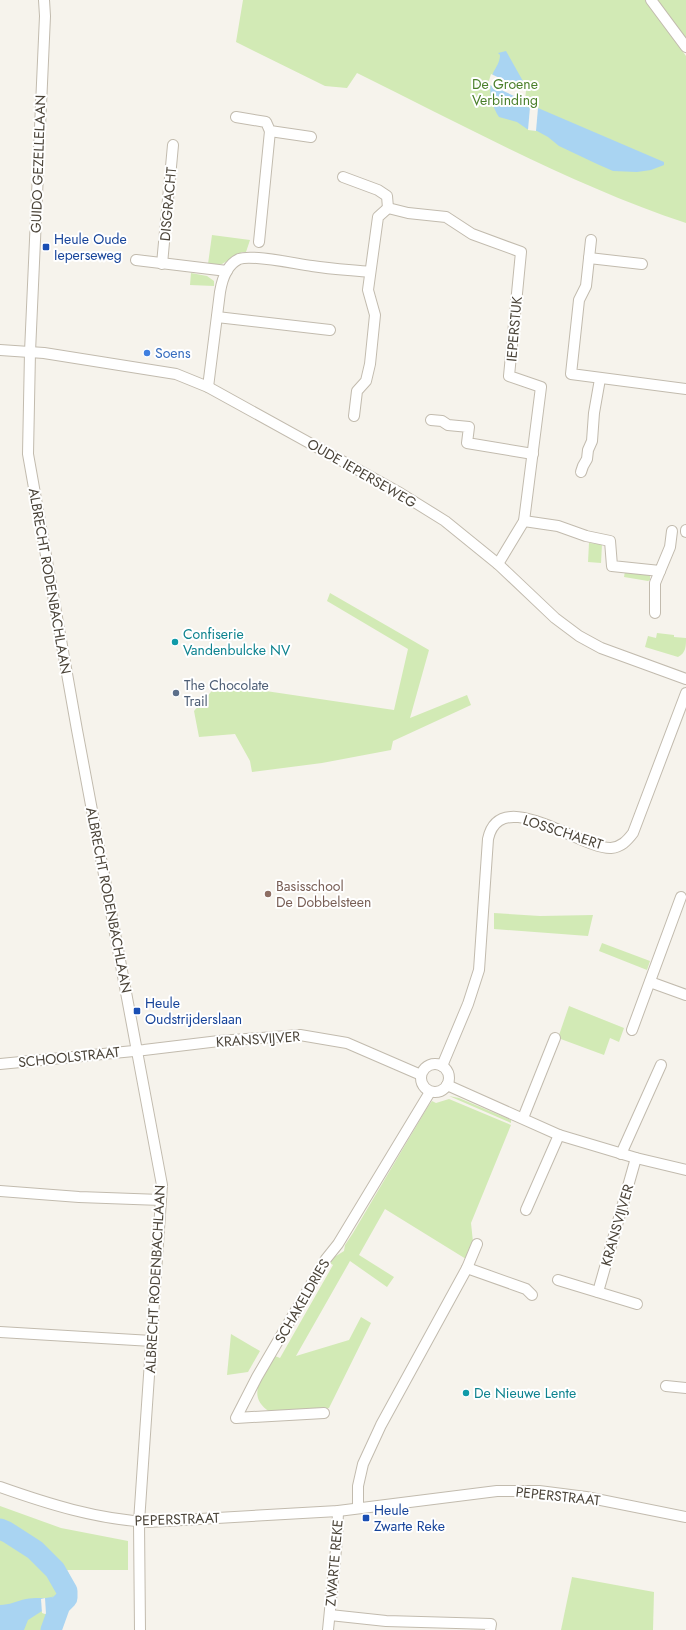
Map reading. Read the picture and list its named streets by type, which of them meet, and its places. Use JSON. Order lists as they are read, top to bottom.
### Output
{
  "streets": {
    "street": [
      "GUIDO GEZELLELAAN",
      "DISGRACHT",
      "IEPERSTUK",
      "OUDE IEPERSEWEG",
      "ALBRECHT RODENBACHLAAN",
      "LOSSCHAERT",
      "KRANSVIJVER",
      "SCHOOLSTRAAT",
      "SCHAKELDRIES",
      "PEPERSTRAAT",
      "ZWARTE REKE"
    ]
  },
  "crossings": [
    ["GUIDO GEZELLELAAN", "OUDE IEPERSEWEG"],
    ["GUIDO GEZELLELAAN", "ALBRECHT RODENBACHLAAN"],
    ["IEPERSTUK", "OUDE IEPERSEWEG"],
    ["OUDE IEPERSEWEG", "ALBRECHT RODENBACHLAAN"],
    ["ALBRECHT RODENBACHLAAN", "KRANSVIJVER"],
    ["ALBRECHT RODENBACHLAAN", "SCHOOLSTRAAT"],
    ["ALBRECHT RODENBACHLAAN", "PEPERSTRAAT"],
    ["LOSSCHAERT", "KRANSVIJVER"],
    ["LOSSCHAERT", "SCHAKELDRIES"],
    ["KRANSVIJVER", "SCHOOLSTRAAT"],
    ["KRANSVIJVER", "SCHAKELDRIES"],
    ["PEPERSTRAAT", "ZWARTE REKE"]
  ],
  "parks": ["De Groene Verbinding"],
  "places": {
    "transit": ["Heule Oude Ieperseweg", "Heule Oudstrijderslaan", "Heule Zwarte Reke"],
    "other": [
      "Soens",
      "Confiserie Vandenbulcke NV",
      "The Chocolate Trail",
      "Basisschool De Dobbelsteen",
      "De Nieuwe Lente"
    ]
  }
}
